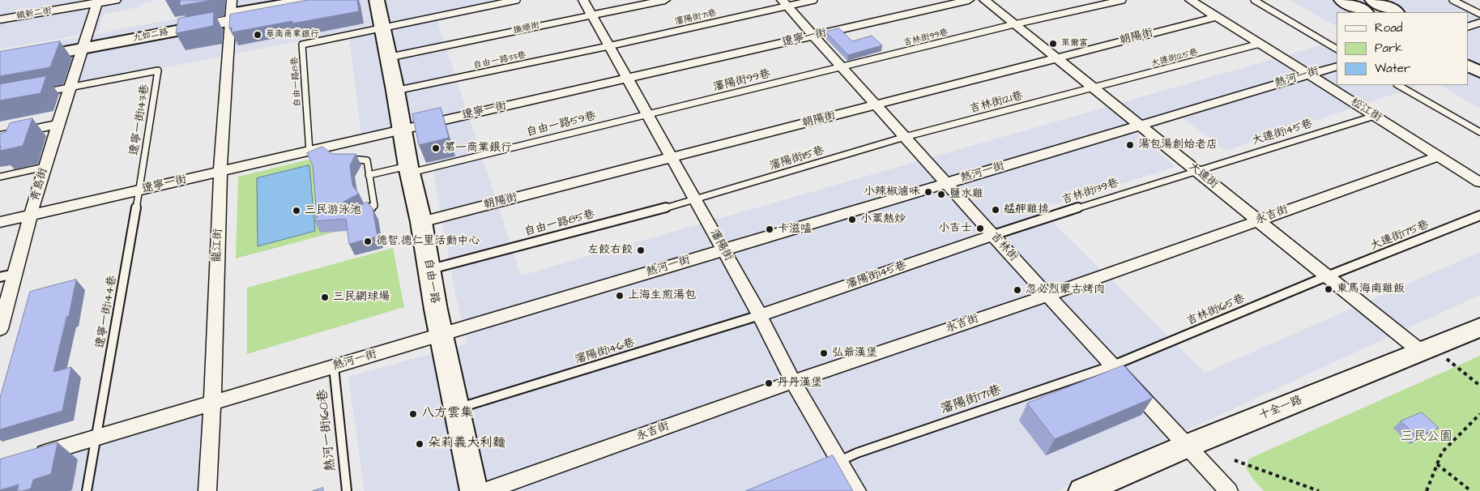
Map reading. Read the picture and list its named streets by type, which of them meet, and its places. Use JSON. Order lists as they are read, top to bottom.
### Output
{
  "streets": {
    "street": [
      "鐵新二街",
      "撫順街",
      "九如二路",
      "朝陽街",
      "遼寧一街",
      "熱河一街",
      "松江街",
      "大連街",
      "青島街",
      "永吉街",
      "龍江街",
      "瀋陽街",
      "吉林街",
      "瀋陽街145巷",
      "自由一路",
      "十全一路"
    ],
    "lane": [
      "瀋陽街71巷",
      "吉林街99巷",
      "大連街125巷",
      "自由一路33巷",
      "瀋陽街99巷",
      "自由一路8巷",
      "吉林街121巷",
      "遼寧一街143巷",
      "自由一路59巷",
      "大連街145巷",
      "瀋陽街115巷",
      "吉林街139巷",
      "自由一路85巷",
      "大連街175巷",
      "吉林街165巷",
      "遼寧一街144巷",
      "瀋陽街146巷",
      "瀋陽街171巷",
      "熱河一街160巷"
    ]
  },
  "crossings": [
    ["鐵新二街", "青島街"],
    ["瀋陽街71巷", "自由一路33巷"],
    ["瀋陽街71巷", "瀋陽街"],
    ["瀋陽街71巷", "吉林街"],
    ["撫順街", "瀋陽街"],
    ["撫順街", "自由一路"],
    ["九如二路", "青島街"],
    ["九如二路", "龍江街"],
    ["朝陽街", "松江街"],
    ["朝陽街", "大連街"],
    ["朝陽街", "瀋陽街"],
    ["朝陽街", "吉林街"],
    ["朝陽街", "自由一路"],
    ["遼寧一街", "自由一路8巷"],
    ["遼寧一街", "遼寧一街143巷"],
    ["遼寧一街", "青島街"],
    ["遼寧一街", "龍江街"],
    ["遼寧一街", "瀋陽街"],
    ["遼寧一街", "吉林街"],
    ["遼寧一街", "自由一路"],
    ["遼寧一街", "遼寧一街144巷"],
    ["吉林街99巷", "瀋陽街99巷"],
    ["吉林街99巷", "大連街"],
    ["吉林街99巷", "吉林街"],
    ["大連街125巷", "吉林街121巷"],
    ["大連街125巷", "松江街"],
    ["大連街125巷", "大連街"],
    ["自由一路33巷", "瀋陽街"],
    ["自由一路33巷", "自由一路"],
    ["熱河一街", "松江街"],
    ["熱河一街", "大連街"],
    ["熱河一街", "龍江街"],
    ["熱河一街", "瀋陽街"],
    ["熱河一街", "吉林街"],
    ["熱河一街", "自由一路"],
    ["熱河一街", "遼寧一街144巷"],
    ["熱河一街", "熱河一街160巷"],
    ["瀋陽街99巷", "自由一路59巷"],
    ["瀋陽街99巷", "瀋陽街"],
    ["瀋陽街99巷", "吉林街"],
    ["自由一路8巷", "自由一路"],
    ["吉林街121巷", "瀋陽街115巷"],
    ["吉林街121巷", "大連街"],
    ["吉林街121巷", "吉林街"],
    ["松江街", "大連街145巷"],
    ["松江街", "永吉街"],
    ["遼寧一街143巷", "青島街"],
    ["遼寧一街143巷", "遼寧一街144巷"],
    ["自由一路59巷", "瀋陽街"],
    ["自由一路59巷", "自由一路"],
    ["大連街145巷", "大連街"],
    ["大連街145巷", "吉林街139巷"],
    ["瀋陽街115巷", "自由一路85巷"],
    ["瀋陽街115巷", "瀋陽街"],
    ["瀋陽街115巷", "吉林街"],
    ["大連街", "吉林街139巷"],
    ["大連街", "永吉街"],
    ["大連街", "大連街175巷"],
    ["大連街", "吉林街165巷"],
    ["大連街", "十全一路"],
    ["吉林街139巷", "吉林街"],
    ["吉林街139巷", "瀋陽街145巷"],
    ["永吉街", "瀋陽街"],
    ["永吉街", "吉林街"],
    ["自由一路85巷", "瀋陽街"],
    ["自由一路85巷", "自由一路"],
    ["大連街175巷", "吉林街165巷"],
    ["瀋陽街", "瀋陽街145巷"],
    ["瀋陽街", "瀋陽街146巷"],
    ["瀋陽街", "瀋陽街171巷"],
    ["吉林街", "瀋陽街145巷"],
    ["吉林街", "吉林街165巷"],
    ["吉林街", "瀋陽街171巷"],
    ["吉林街", "十全一路"],
    ["瀋陽街145巷", "瀋陽街146巷"],
    ["自由一路", "瀋陽街146巷"],
    ["吉林街165巷", "瀋陽街171巷"]
  ],
  "parks": ["三民公園"],
  "places": [
    "華南商業銀行",
    "萊爾富",
    "湯包湯創始老店",
    "第一商業銀行",
    "小辣椒滷味",
    "鹽水雞",
    "艋舺雞排",
    "三民游泳池",
    "小葉熱炒",
    "小吉士",
    "卡滋嗑",
    "德智,德仁里活動中心",
    "左餃右餃",
    "東馬海南雞飯",
    "忽必烈蒙古烤肉",
    "上海生煎湯包",
    "三民網球場",
    "弘爺漢堡",
    "丹丹漢堡",
    "八方雲集",
    "朵莉義大利麵"
  ],
  "legend": ["Road", "Park", "Water"]
}
